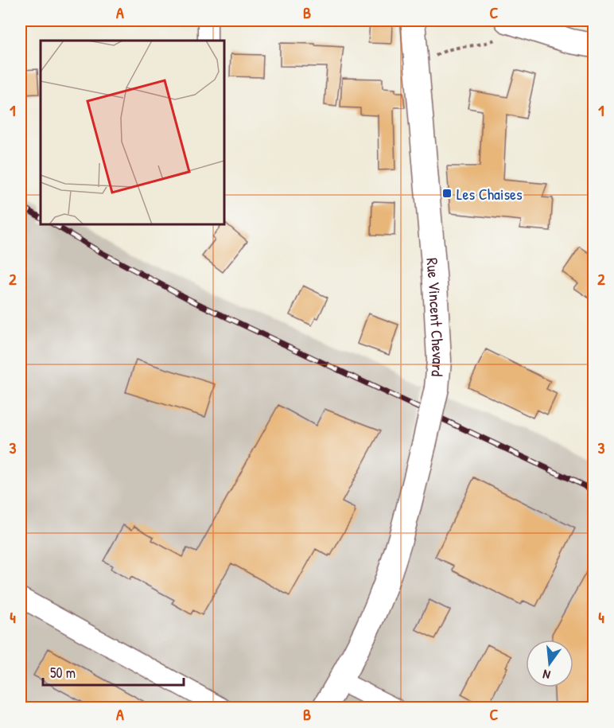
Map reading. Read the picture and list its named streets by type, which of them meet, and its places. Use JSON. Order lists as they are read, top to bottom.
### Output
{
  "streets": {
    "street": ["Rue Vincent Chevard"]
  },
  "places": {
    "transit": ["Les Chaises"]
  },
  "scale_bar": "50 m",
  "north": "bottom",
  "grid": {
    "columns": ["A", "B", "C"],
    "rows": [
      "1",
      "2",
      "3",
      "4"
    ]
  }
}
